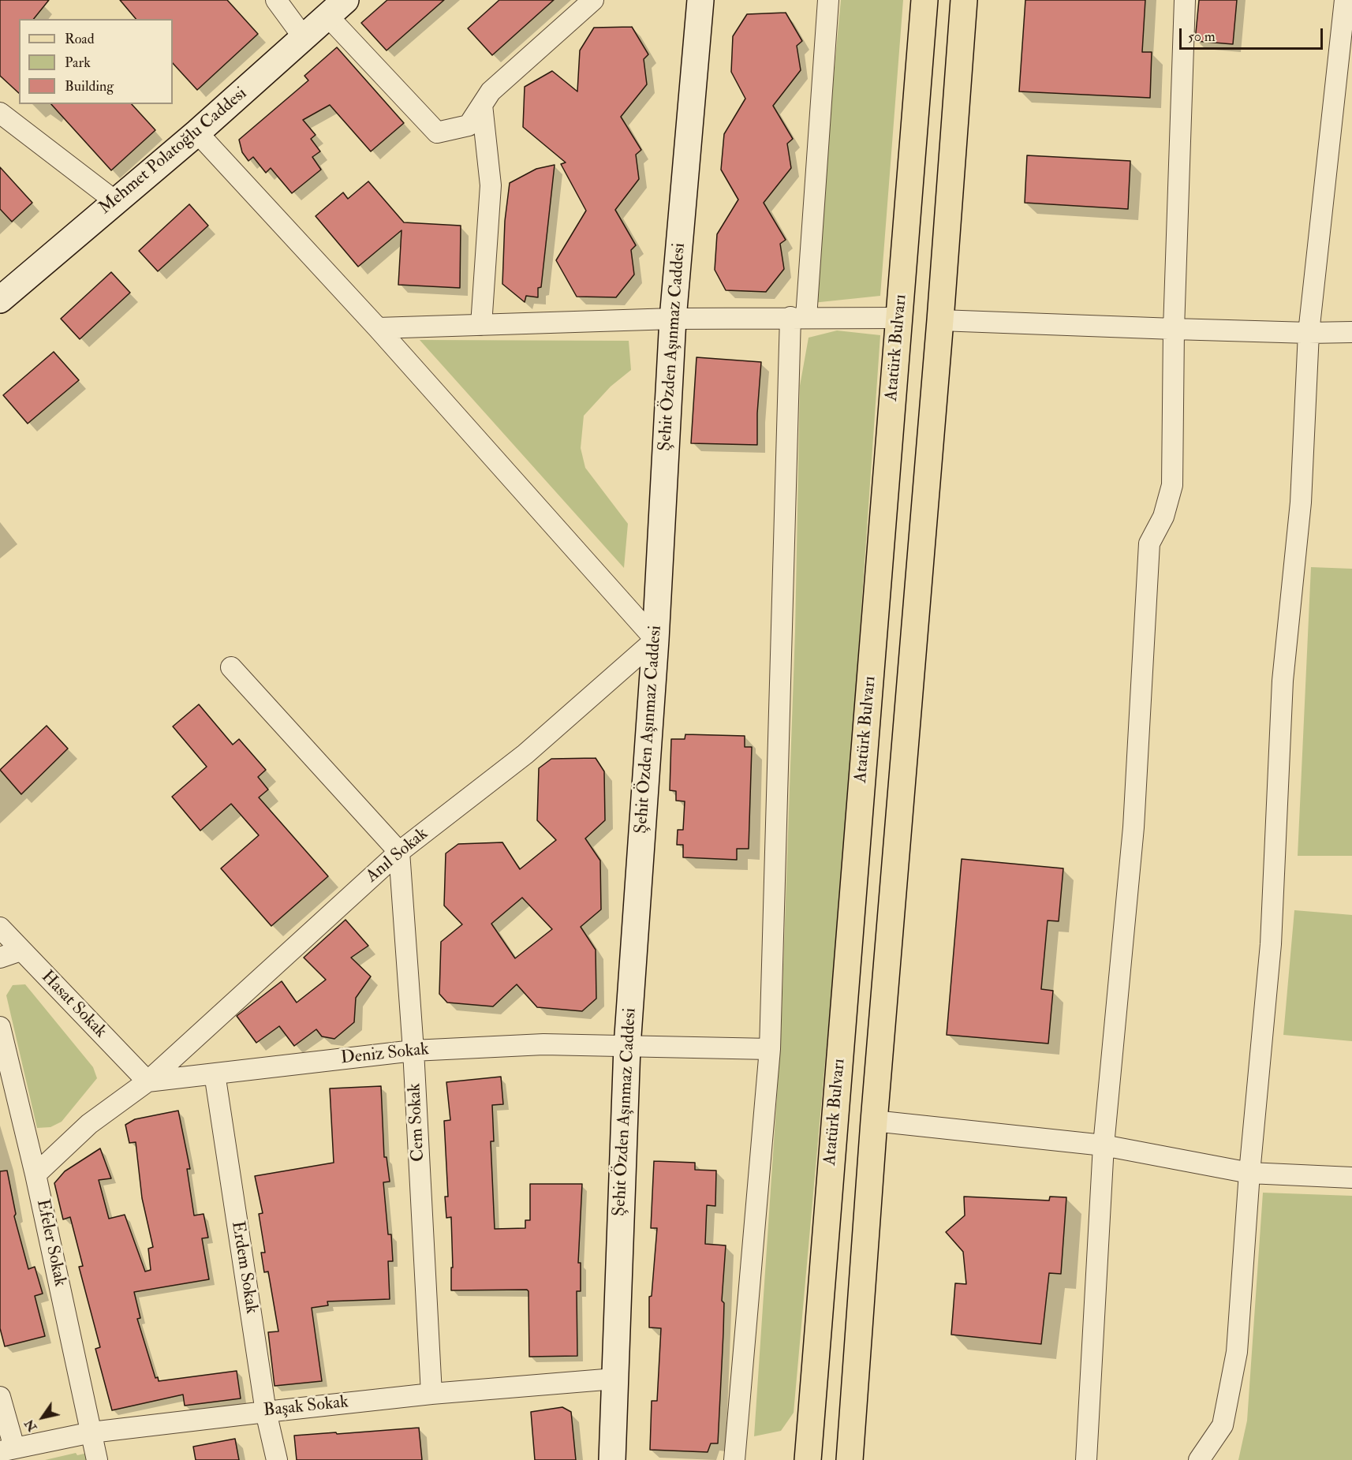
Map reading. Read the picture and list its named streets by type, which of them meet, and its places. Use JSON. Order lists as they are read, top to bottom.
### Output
{
  "streets": {
    "main road": ["Atatürk Bulvarı"],
    "street": [
      "Mehmet Polatoğlu Caddesi",
      "Şehit Özden Aşınmaz Caddesi",
      "Anıl Sokak",
      "Hasat Sokak",
      "Deniz Sokak",
      "Cem Sokak",
      "Efeler Sokak",
      "Erdem Sokak",
      "Başak Sokak"
    ]
  },
  "crossings": [
    ["Şehit Özden Aşınmaz Caddesi", "Anıl Sokak"],
    ["Şehit Özden Aşınmaz Caddesi", "Deniz Sokak"],
    ["Şehit Özden Aşınmaz Caddesi", "Başak Sokak"],
    ["Anıl Sokak", "Hasat Sokak"],
    ["Anıl Sokak", "Deniz Sokak"],
    ["Anıl Sokak", "Cem Sokak"],
    ["Hasat Sokak", "Deniz Sokak"],
    ["Deniz Sokak", "Cem Sokak"],
    ["Deniz Sokak", "Efeler Sokak"],
    ["Deniz Sokak", "Erdem Sokak"],
    ["Cem Sokak", "Başak Sokak"],
    ["Efeler Sokak", "Başak Sokak"],
    ["Erdem Sokak", "Başak Sokak"]
  ],
  "legend": ["Road", "Park", "Building"],
  "scale_bar": "50 m",
  "north": "bottom left"
}
